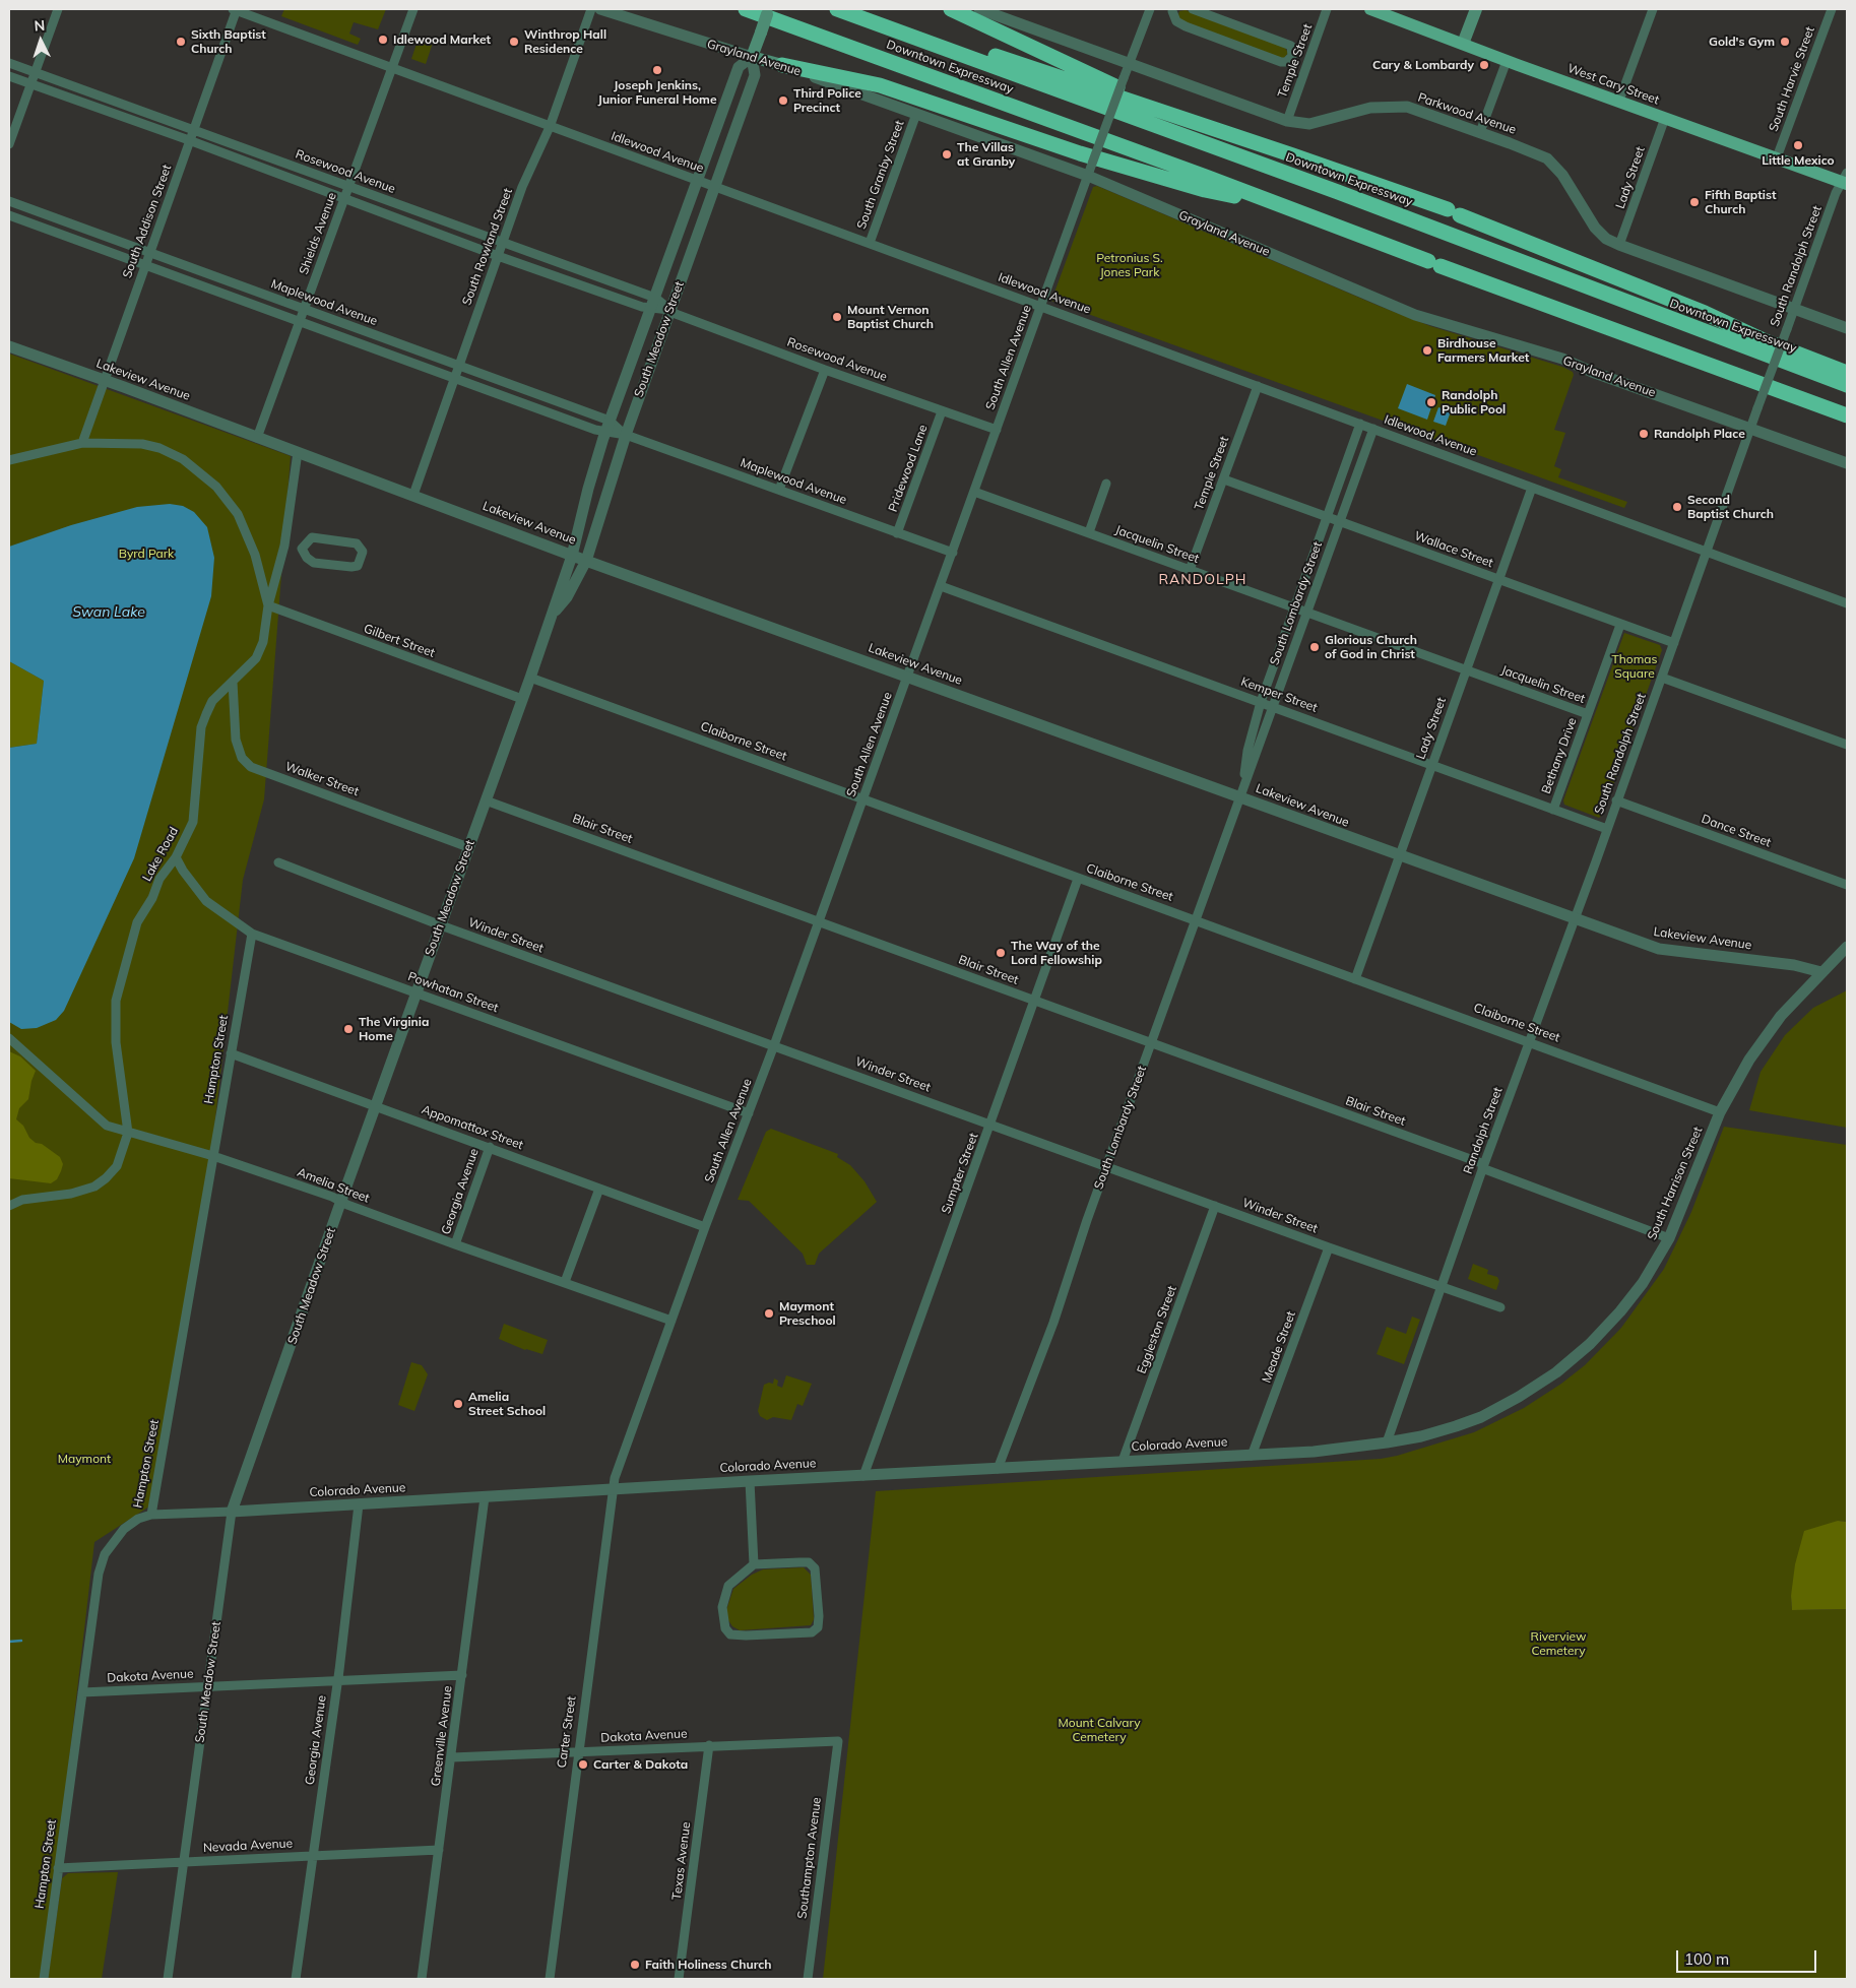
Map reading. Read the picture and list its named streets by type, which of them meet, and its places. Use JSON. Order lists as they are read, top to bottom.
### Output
{
  "streets": {
    "highway": ["Downtown Expressway"],
    "main road": ["Grayland Avenue", "West Cary Street", "South Meadow Street"],
    "street": [
      "Temple Street",
      "South Harvie Street",
      "Parkwood Avenue",
      "Idlewood Avenue",
      "Rosewood Avenue",
      "South Granby Street",
      "Lady Street",
      "South Addison Street",
      "Shields Avenue",
      "South Rowland Street",
      "South Randolph Street",
      "Maplewood Avenue",
      "South Allen Avenue",
      "Lakeview Avenue",
      "Pridewood Lane",
      "Jacquelin Street",
      "Wallace Street",
      "South Lombardy Street",
      "Gilbert Street",
      "Kemper Street",
      "Claiborne Street",
      "Bethany Drive",
      "Walker Street",
      "Blair Street",
      "Dance Street",
      "Lake Road",
      "Winder Street",
      "Powhatan Street",
      "Hampton Street",
      "Appomattox Street",
      "Randolph Street",
      "Sumpter Street",
      "South Harrison Street",
      "Amelia Street",
      "Georgia Avenue",
      "Eggleston Street",
      "Meade Street",
      "Colorado Avenue",
      "Dakota Avenue",
      "Carter Street",
      "Greenville Avenue",
      "Nevada Avenue",
      "Southampton Avenue",
      "Texas Avenue"
    ]
  },
  "crossings": [
    ["Grayland Avenue", "South Granby Street"],
    ["Grayland Avenue", "South Randolph Street"],
    ["Grayland Avenue", "South Meadow Street"],
    ["Grayland Avenue", "South Allen Avenue"],
    ["Temple Street", "Parkwood Avenue"],
    ["Temple Street", "Idlewood Avenue"],
    ["Temple Street", "Jacquelin Street"],
    ["Temple Street", "Wallace Street"],
    ["South Harvie Street", "West Cary Street"],
    ["West Cary Street", "Lady Street"],
    ["West Cary Street", "South Randolph Street"],
    ["Parkwood Avenue", "Lady Street"],
    ["Parkwood Avenue", "South Randolph Street"],
    ["Parkwood Avenue", "South Allen Avenue"],
    ["Idlewood Avenue", "South Granby Street"],
    ["Idlewood Avenue", "Lady Street"],
    ["Idlewood Avenue", "South Addison Street"],
    ["Idlewood Avenue", "Shields Avenue"],
    ["Idlewood Avenue", "South Rowland Street"],
    ["Idlewood Avenue", "South Randolph Street"],
    ["Idlewood Avenue", "South Meadow Street"],
    ["Idlewood Avenue", "South Allen Avenue"],
    ["Idlewood Avenue", "South Lombardy Street"],
    ["Rosewood Avenue", "South Addison Street"],
    ["Rosewood Avenue", "Shields Avenue"],
    ["Rosewood Avenue", "South Rowland Street"],
    ["Rosewood Avenue", "South Meadow Street"],
    ["Rosewood Avenue", "South Allen Avenue"],
    ["Rosewood Avenue", "Pridewood Lane"],
    ["Lady Street", "Lakeview Avenue"],
    ["Lady Street", "Jacquelin Street"],
    ["Lady Street", "Wallace Street"],
    ["Lady Street", "Kemper Street"],
    ["Lady Street", "Claiborne Street"],
    ["South Addison Street", "Maplewood Avenue"],
    ["South Addison Street", "Lakeview Avenue"],
    ["Shields Avenue", "Maplewood Avenue"],
    ["Shields Avenue", "Lakeview Avenue"],
    ["South Rowland Street", "Maplewood Avenue"],
    ["South Rowland Street", "Lakeview Avenue"],
    ["South Randolph Street", "Wallace Street"],
    ["South Randolph Street", "Kemper Street"],
    ["South Randolph Street", "Dance Street"],
    ["South Randolph Street", "Randolph Street"],
    ["Maplewood Avenue", "South Meadow Street"],
    ["Maplewood Avenue", "South Allen Avenue"],
    ["Maplewood Avenue", "Pridewood Lane"],
    ["South Meadow Street", "Lakeview Avenue"],
    ["South Meadow Street", "Gilbert Street"],
    ["South Meadow Street", "Claiborne Street"],
    ["South Meadow Street", "Walker Street"],
    ["South Meadow Street", "Blair Street"],
    ["South Meadow Street", "Winder Street"],
    ["South Meadow Street", "Powhatan Street"],
    ["South Meadow Street", "Appomattox Street"],
    ["South Meadow Street", "Amelia Street"],
    ["South Meadow Street", "Colorado Avenue"],
    ["South Meadow Street", "Dakota Avenue"],
    ["South Meadow Street", "Nevada Avenue"],
    ["South Allen Avenue", "Lakeview Avenue"],
    ["South Allen Avenue", "Jacquelin Street"],
    ["South Allen Avenue", "Kemper Street"],
    ["South Allen Avenue", "Claiborne Street"],
    ["South Allen Avenue", "Blair Street"],
    ["South Allen Avenue", "Winder Street"],
    ["South Allen Avenue", "Powhatan Street"],
    ["South Allen Avenue", "Appomattox Street"],
    ["South Allen Avenue", "Amelia Street"],
    ["South Allen Avenue", "Colorado Avenue"],
    ["South Allen Avenue", "Carter Street"],
    ["Lakeview Avenue", "South Lombardy Street"],
    ["Lakeview Avenue", "Lake Road"],
    ["Lakeview Avenue", "Randolph Street"],
    ["Lakeview Avenue", "South Harrison Street"],
    ["Jacquelin Street", "South Lombardy Street"],
    ["Jacquelin Street", "Bethany Drive"],
    ["Wallace Street", "South Lombardy Street"],
    ["Wallace Street", "Bethany Drive"],
    ["South Lombardy Street", "Kemper Street"],
    ["South Lombardy Street", "Claiborne Street"],
    ["South Lombardy Street", "Blair Street"],
    ["South Lombardy Street", "Winder Street"],
    ["South Lombardy Street", "Colorado Avenue"],
    ["Gilbert Street", "Lake Road"],
    ["Kemper Street", "Bethany Drive"],
    ["Kemper Street", "Randolph Street"],
    ["Claiborne Street", "Randolph Street"],
    ["Claiborne Street", "Sumpter Street"],
    ["Claiborne Street", "South Harrison Street"],
    ["Walker Street", "Lake Road"],
    ["Blair Street", "Randolph Street"],
    ["Blair Street", "Sumpter Street"],
    ["Blair Street", "South Harrison Street"],
    ["Lake Road", "Powhatan Street"],
    ["Lake Road", "Amelia Street"],
    ["Winder Street", "Randolph Street"],
    ["Winder Street", "Sumpter Street"],
    ["Winder Street", "Eggleston Street"],
    ["Winder Street", "Meade Street"],
    ["Powhatan Street", "Hampton Street"],
    ["Hampton Street", "Appomattox Street"],
    ["Hampton Street", "Amelia Street"],
    ["Hampton Street", "Colorado Avenue"],
    ["Hampton Street", "Dakota Avenue"],
    ["Hampton Street", "Nevada Avenue"],
    ["Appomattox Street", "Georgia Avenue"],
    ["Randolph Street", "South Harrison Street"],
    ["Randolph Street", "Colorado Avenue"],
    ["Sumpter Street", "Colorado Avenue"],
    ["South Harrison Street", "Colorado Avenue"],
    ["Amelia Street", "Georgia Avenue"],
    ["Georgia Avenue", "Colorado Avenue"],
    ["Georgia Avenue", "Dakota Avenue"],
    ["Georgia Avenue", "Nevada Avenue"],
    ["Eggleston Street", "Colorado Avenue"],
    ["Meade Street", "Colorado Avenue"],
    ["Colorado Avenue", "Carter Street"],
    ["Colorado Avenue", "Greenville Avenue"],
    ["Dakota Avenue", "Carter Street"],
    ["Dakota Avenue", "Greenville Avenue"],
    ["Dakota Avenue", "Southampton Avenue"],
    ["Dakota Avenue", "Texas Avenue"],
    ["Greenville Avenue", "Nevada Avenue"]
  ],
  "districts": ["RANDOLPH"],
  "water": ["Swan Lake"],
  "parks": [
    "Petronius S. Jones Park",
    "Byrd Park",
    "Thomas Square",
    "Maymont",
    "Riverview Cemetery",
    "Mount Calvary Cemetery"
  ],
  "places": [
    "Idlewood Market",
    "Sixth Baptist Church",
    "Winthrop Hall Residence",
    "Gold's Gym",
    "Cary & Lombardy",
    "Joseph Jenkins, Junior Funeral Home",
    "Third Police Precinct",
    "Little Mexico",
    "The Villas at Granby",
    "Fifth Baptist Church",
    "Mount Vernon Baptist Church",
    "Birdhouse Farmers Market",
    "Randolph Public Pool",
    "Randolph Place",
    "Second Baptist Church",
    "Glorious Church of God in Christ",
    "The Way of the Lord Fellowship",
    "The Virginia Home",
    "Maymont Preschool",
    "Amelia Street School",
    "Carter & Dakota",
    "Faith Holiness Church"
  ],
  "scale_bar": "100 m",
  "north": "top"
}
